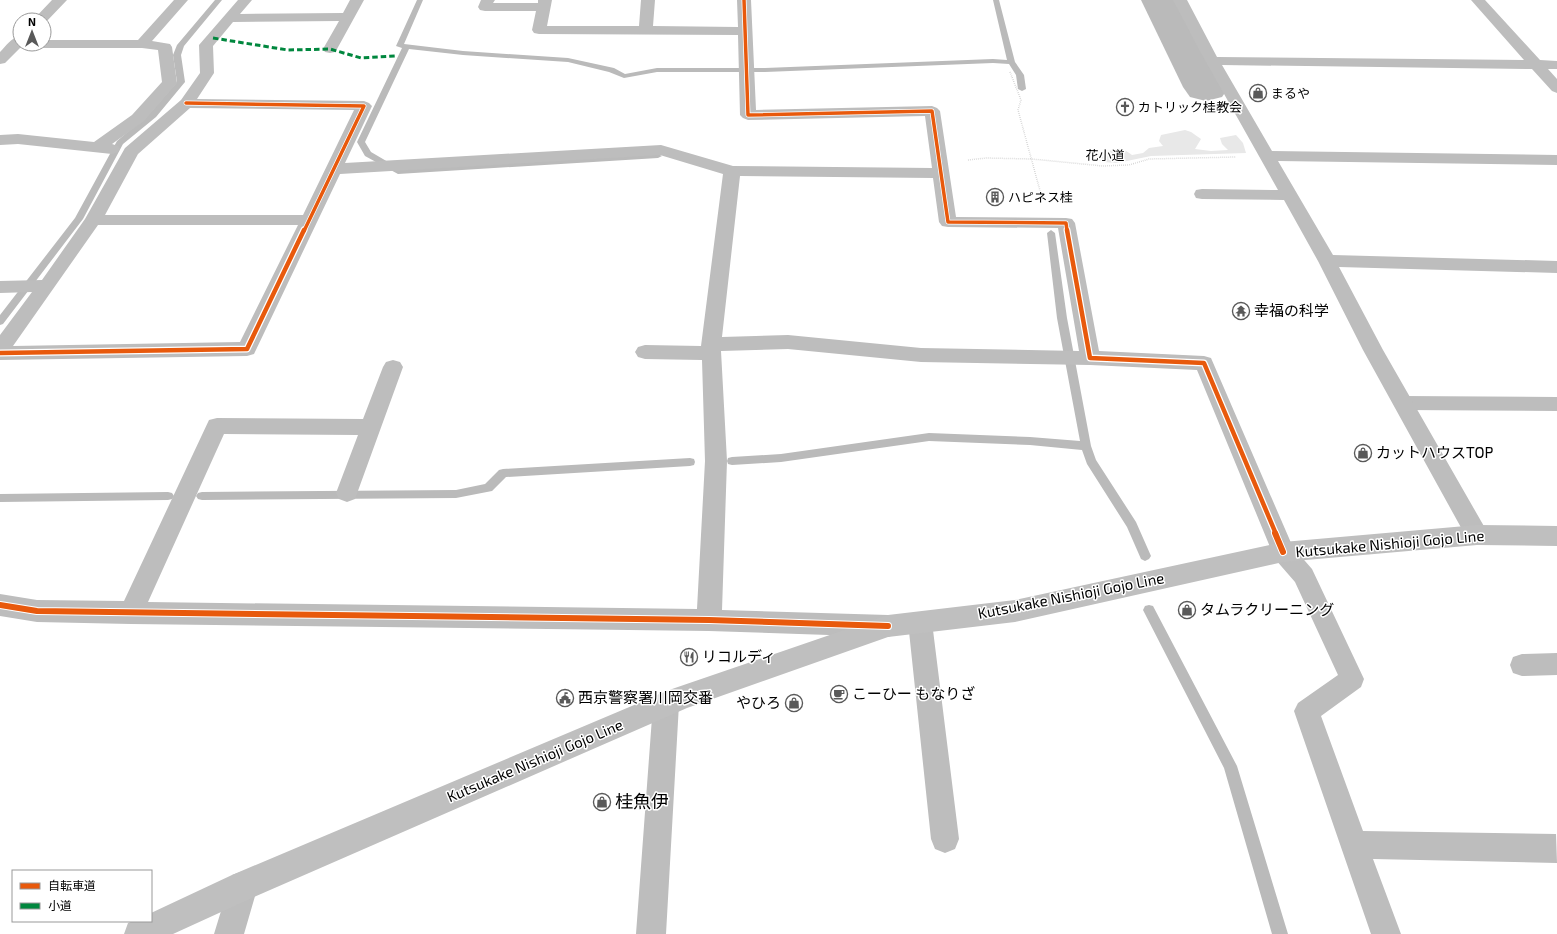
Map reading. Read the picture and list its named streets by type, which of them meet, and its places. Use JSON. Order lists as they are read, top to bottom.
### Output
{
  "streets": {
    "main road": ["Kutsukake Nishioji Gojo Line"],
    "path": ["花小道"]
  },
  "places": {
    "shop": [
      "まるや",
      "カットハウスTOP",
      "タムラクリーニング",
      "やひろ",
      "桂魚伊"
    ],
    "church": ["カトリック桂教会"],
    "building": ["ハピネス桂"],
    "temple": ["幸福の科学"],
    "restaurant": ["リコルディ"],
    "cafe": ["こーひー もなりざ"],
    "public building": ["西京警察署川岡交番"]
  },
  "legend": ["自転車道", "小道"],
  "north": "top"
}
